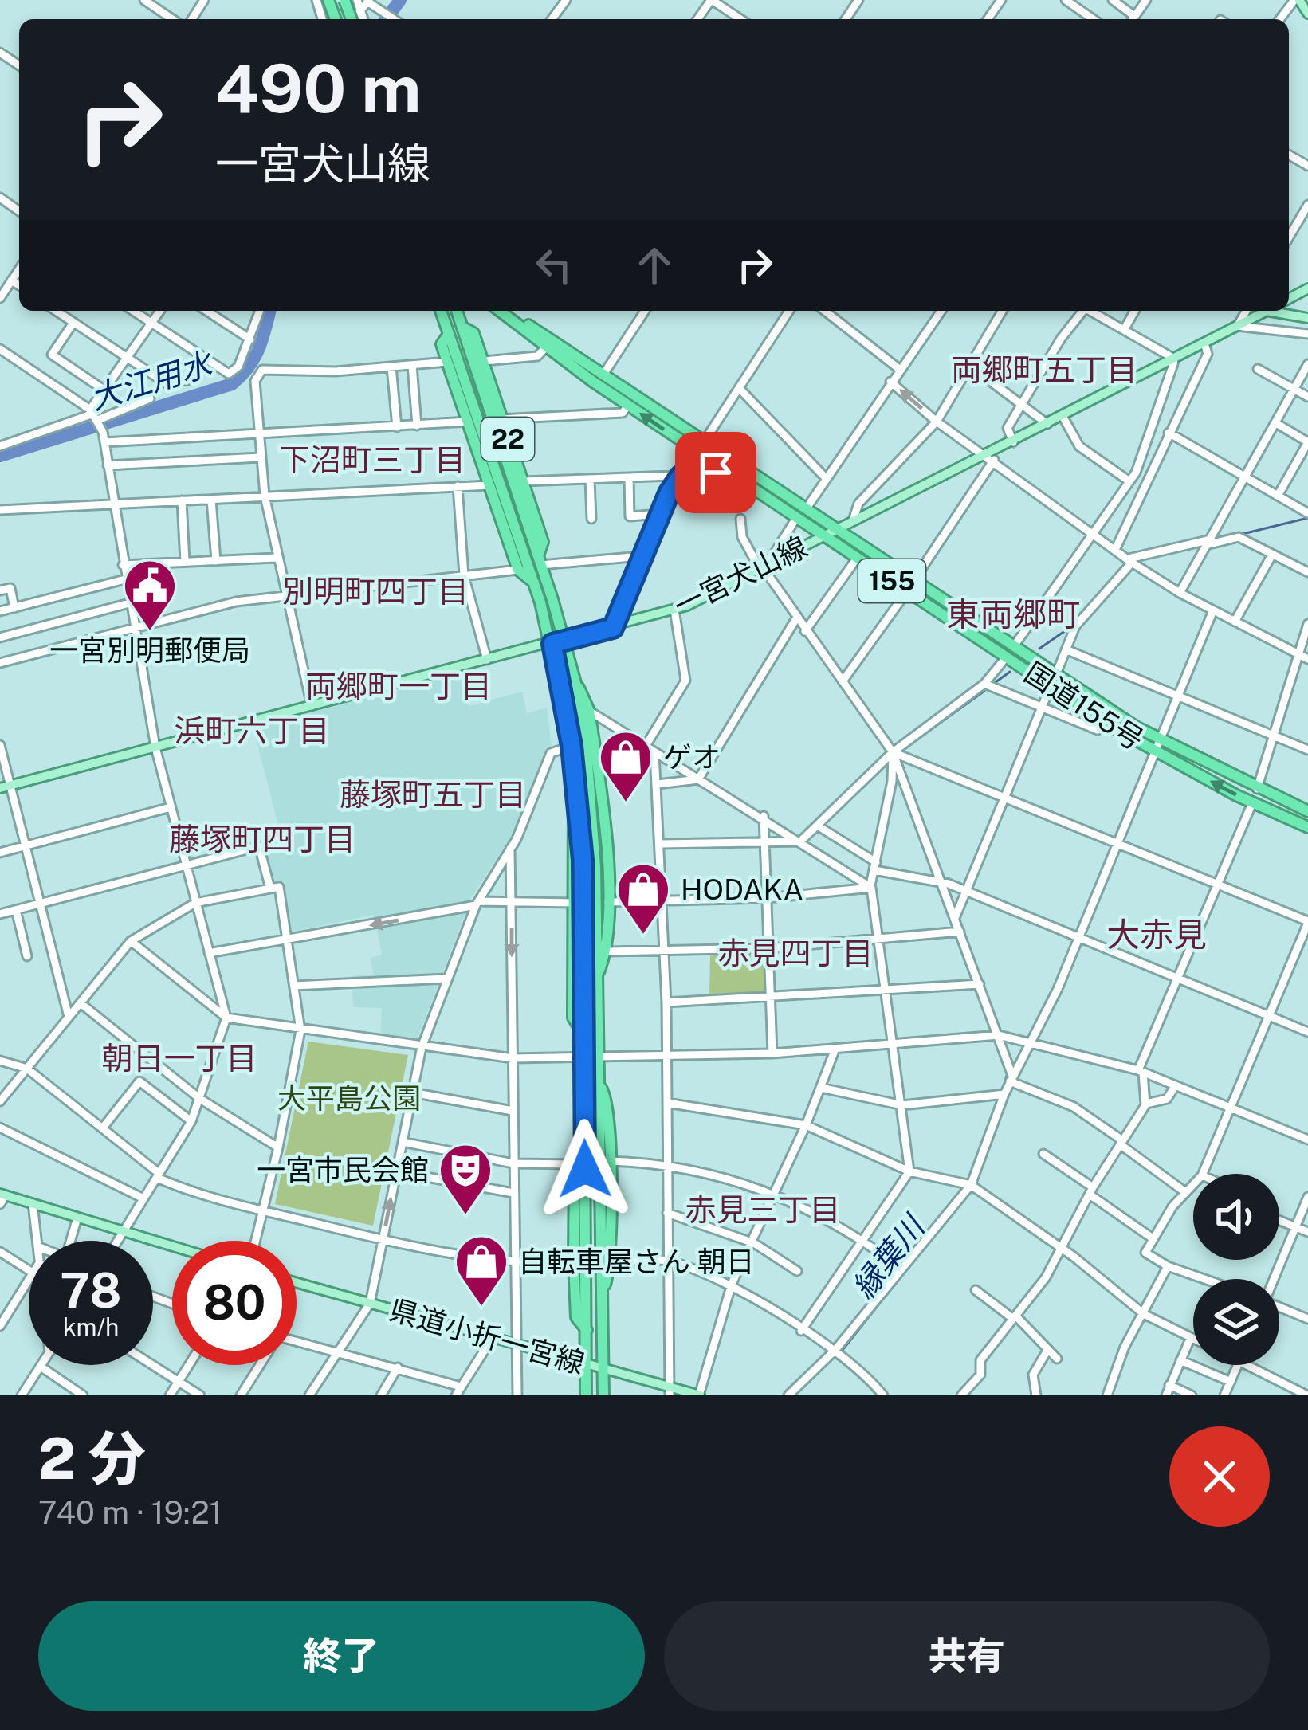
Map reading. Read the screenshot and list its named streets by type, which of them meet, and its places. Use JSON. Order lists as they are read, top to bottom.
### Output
{
  "streets": {
    "highway": ["22", "155", "国道155号"],
    "main road": ["一宮犬山線", "県道小折一宮線"]
  },
  "crossings": [
    ["22", "一宮犬山線"],
    ["22", "県道小折一宮線"],
    ["一宮犬山線", "国道155号"]
  ],
  "districts": [
    "両郷町五丁目",
    "下沼町三丁目",
    "別明町四丁目",
    "東両郷町",
    "両郷町一丁目",
    "浜町六丁目",
    "藤塚町五丁目",
    "藤塚町四丁目",
    "大赤見",
    "赤見四丁目",
    "朝日一丁目",
    "赤見三丁目"
  ],
  "water": ["大江用水", "縁葉川"],
  "parks": ["大平島公園"],
  "places": {
    "public building": ["一宮別明郵便局"],
    "shop": ["ゲオ", "HODAKA", "自転車屋さん 朝日"],
    "theatre": ["一宮市民会館"]
  },
  "page": {
    "turn": ["490 m", "一宮犬山線"],
    "speed": "78 km/h",
    "limit": "80",
    "heading": ["2 分", "740 m · 19:21"],
    "buttons": ["終了", "共有"]
  }
}
